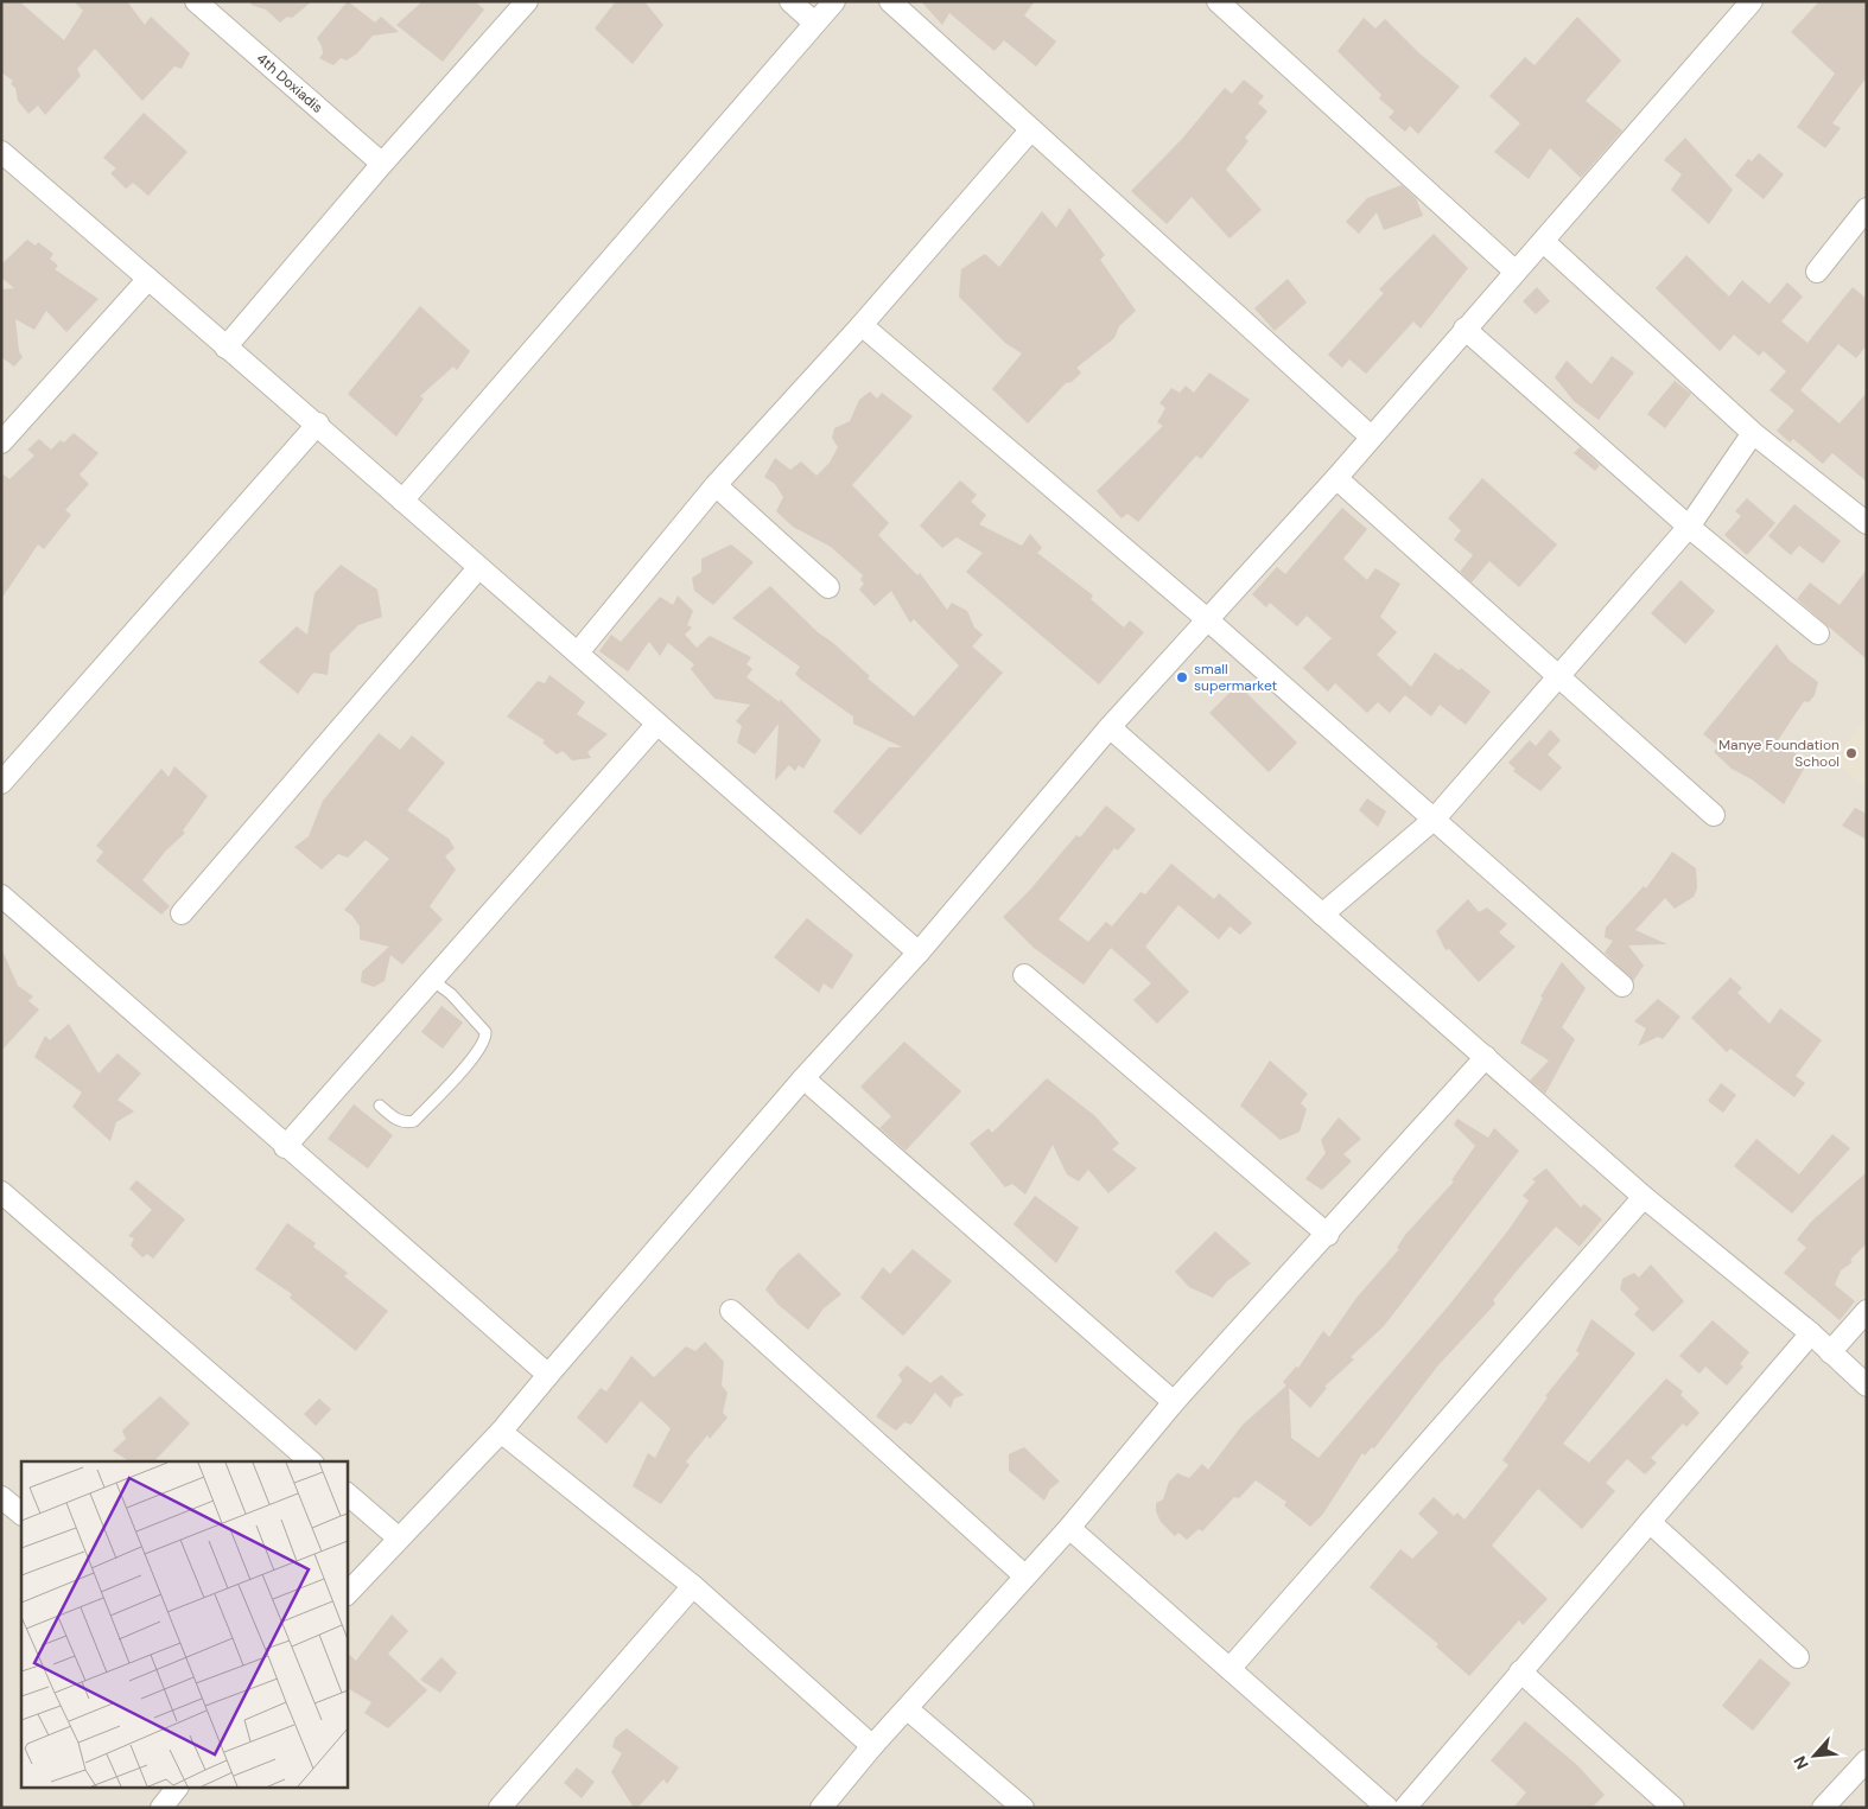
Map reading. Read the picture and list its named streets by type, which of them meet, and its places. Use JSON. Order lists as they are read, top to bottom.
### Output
{
  "streets": {
    "street": ["4th Doxiadis"]
  },
  "places": ["small supermarket", "Manye Foundation School"],
  "north": "bottom left"
}
